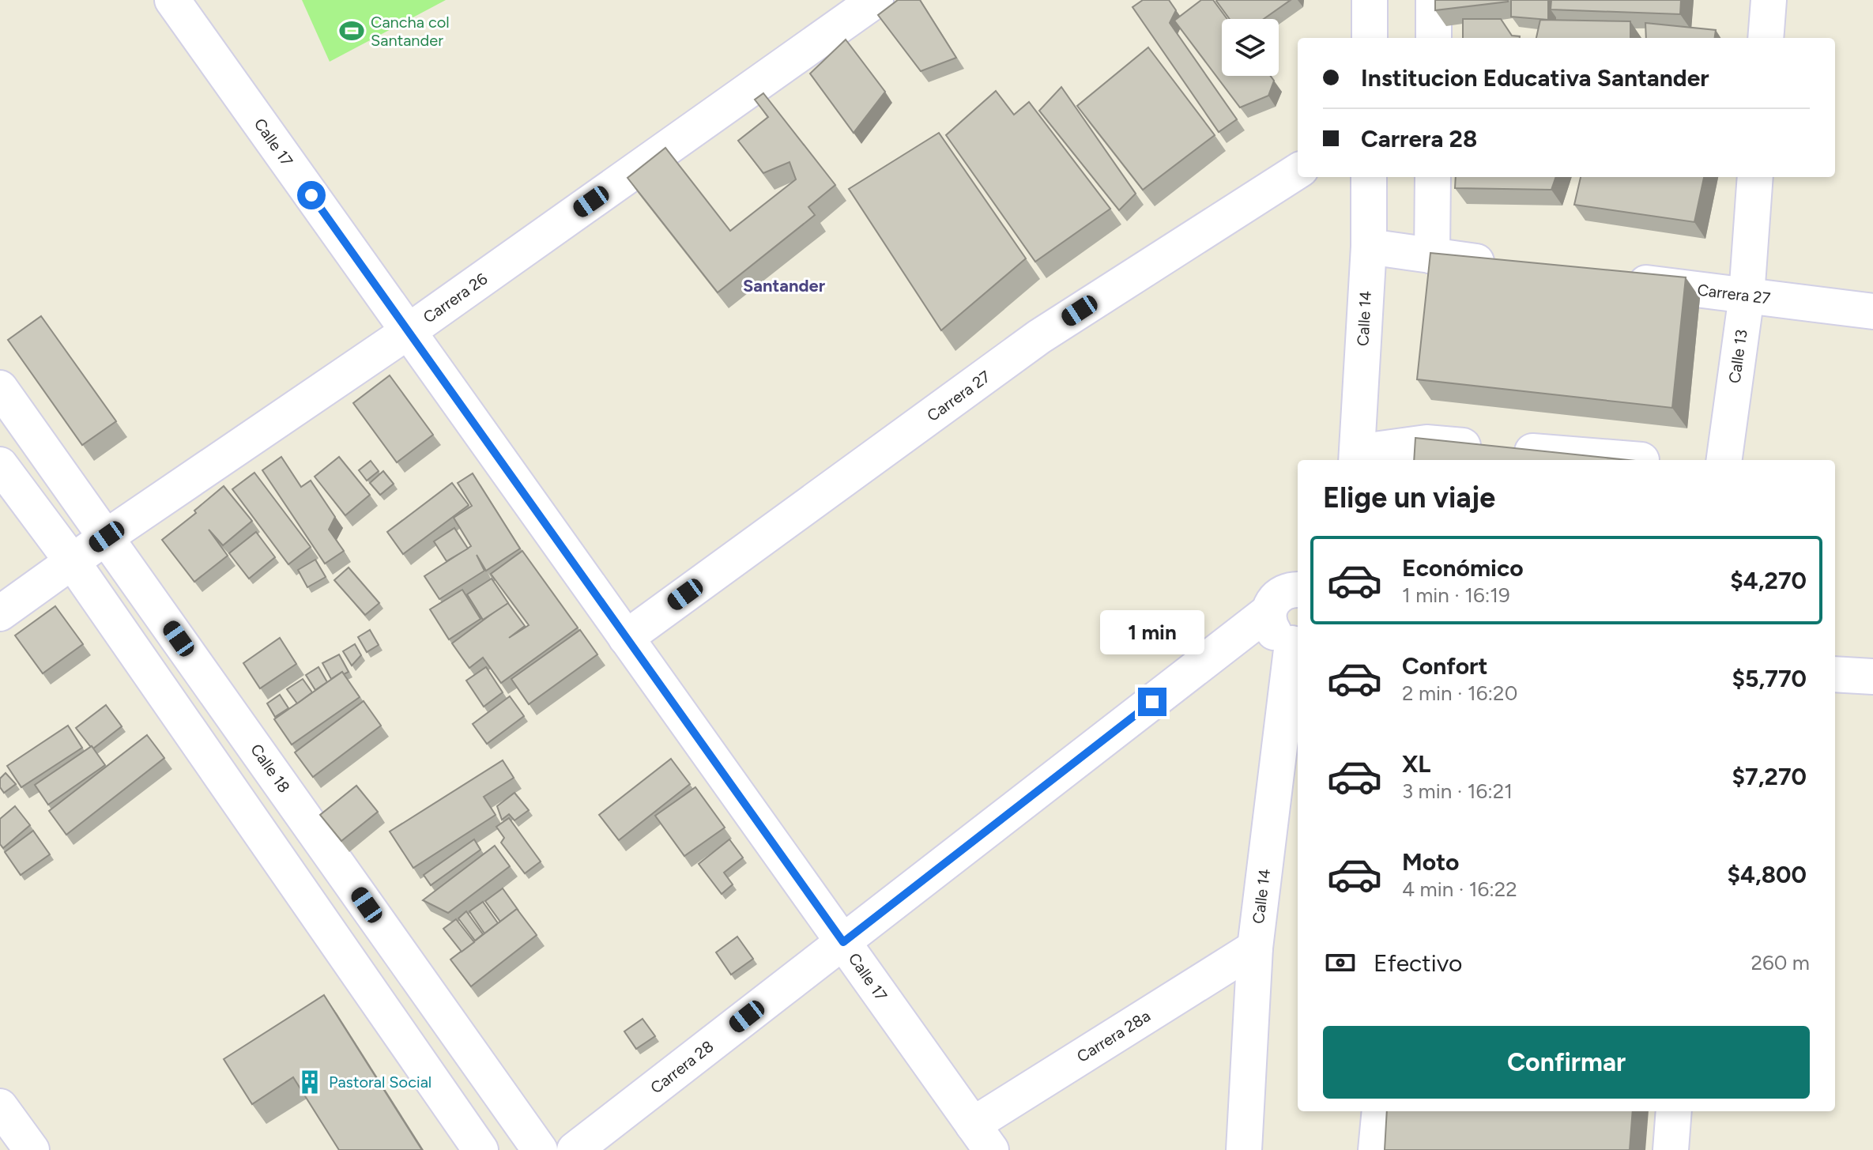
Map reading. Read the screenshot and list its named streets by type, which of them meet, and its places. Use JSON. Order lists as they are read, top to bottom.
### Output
{
  "streets": {
    "street": [
      "Calle 17",
      "Carrera 27",
      "Carrera 26",
      "Calle 14",
      "Calle 13",
      "Calle 18",
      "Carrera 28a",
      "Carrera 28"
    ]
  },
  "crossings": [
    ["Calle 17", "Carrera 27"],
    ["Calle 17", "Carrera 26"],
    ["Calle 17", "Carrera 28a"],
    ["Calle 17", "Carrera 28"],
    ["Carrera 27", "Calle 13"],
    ["Carrera 26", "Calle 18"],
    ["Calle 14", "Carrera 28a"]
  ],
  "districts": ["Santander"],
  "places": {
    "sports": ["Cancha col Santander"],
    "building": ["Pastoral Social"]
  },
  "page": {
    "banner": ["Institucion Educativa Santander", "Carrera 28"],
    "heading": "Elige un viaje",
    "list": [
      {
        "name": "Económico",
        "note": "1 min · 16:19",
        "value": "$4,270"
      },
      {
        "name": "Confort",
        "note": "2 min · 16:20",
        "value": "$5,770"
      },
      {
        "name": "XL",
        "note": "3 min · 16:21",
        "value": "$7,270"
      },
      {
        "name": "Moto",
        "note": "4 min · 16:22",
        "value": "$4,800"
      }
    ],
    "bubble": "1 min",
    "pay": ["Efectivo", "260 m"],
    "buttons": "Confirmar"
  }
}
